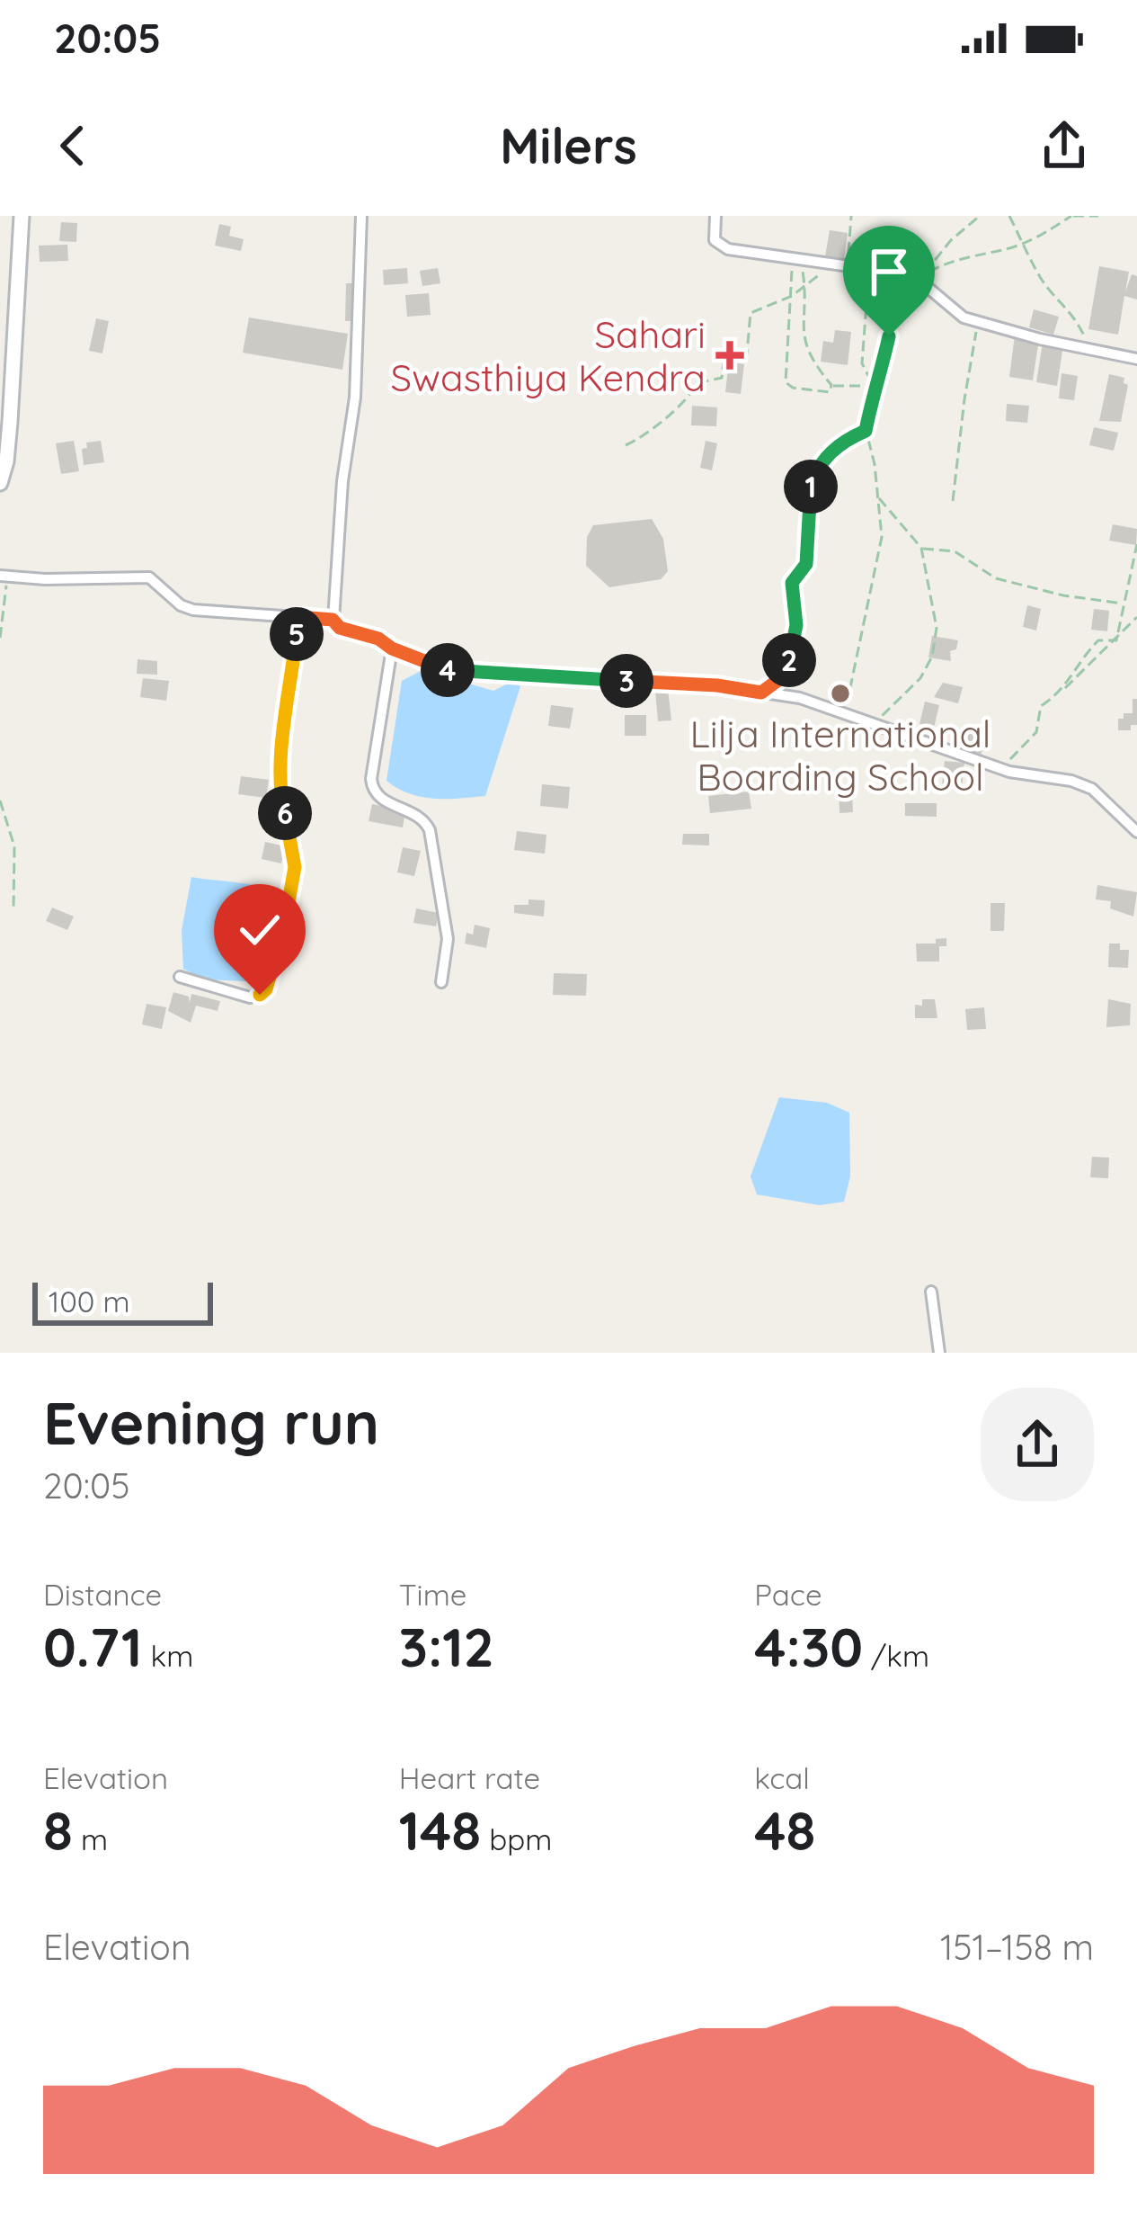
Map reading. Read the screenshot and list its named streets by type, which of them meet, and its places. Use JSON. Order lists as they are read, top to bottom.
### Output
{
  "places": {
    "health": ["Sahari Swasthiya Kendra"],
    "other": ["Lilja International Boarding School"]
  },
  "scale_bar": "100 m",
  "page": {
    "status": "20:05",
    "header": "Milers",
    "pins": [
      "1",
      "5",
      "2",
      "4",
      "3",
      "6"
    ],
    "scale": "100 m",
    "heading": ["Evening run", "20:05"],
    "stats": [
      ["Distance", "0.71 km"],
      ["Time", "3:12"],
      ["Pace", "4:30 /km"],
      ["Elevation", "8 m"],
      ["Heart rate", "148 bpm"],
      ["kcal", "48"]
    ],
    "chart": ["Elevation", "151–158 m"]
  }
}
